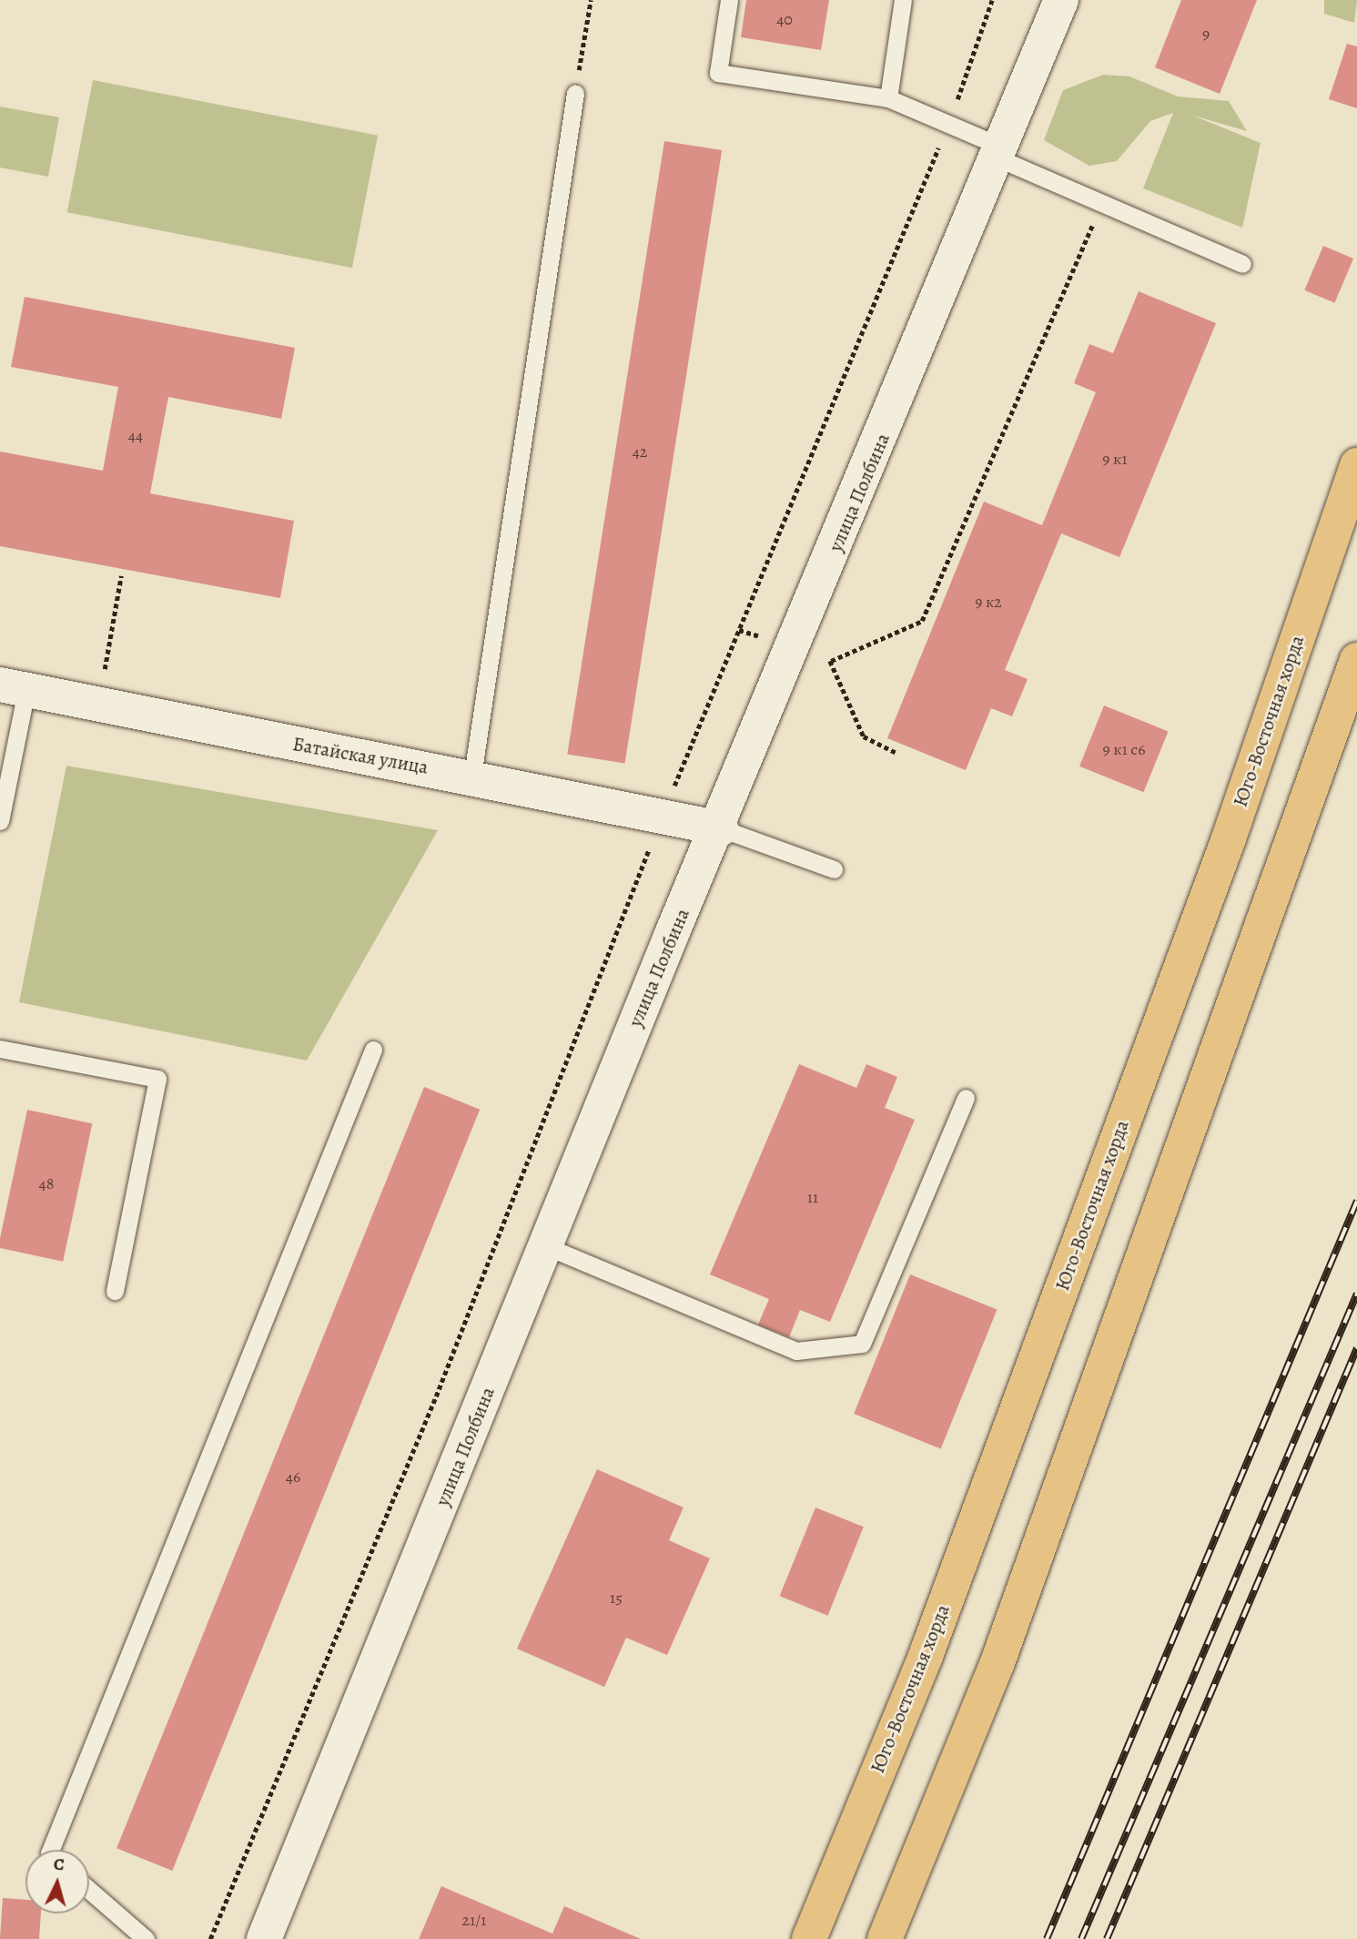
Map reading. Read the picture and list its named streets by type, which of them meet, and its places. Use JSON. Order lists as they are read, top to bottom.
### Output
{
  "streets": {
    "main road": ["улица Полбина", "Юго-Восточная хорда", "Батайская улица"]
  },
  "crossings": [
    ["улица Полбина", "Батайская улица"]
  ],
  "house_numbers": [
    "40",
    "9",
    "44",
    "42",
    "9 к1",
    "9 к2",
    "9 к1 с6",
    "48",
    "11",
    "46",
    "15",
    "21/1"
  ],
  "north": "top"
}
